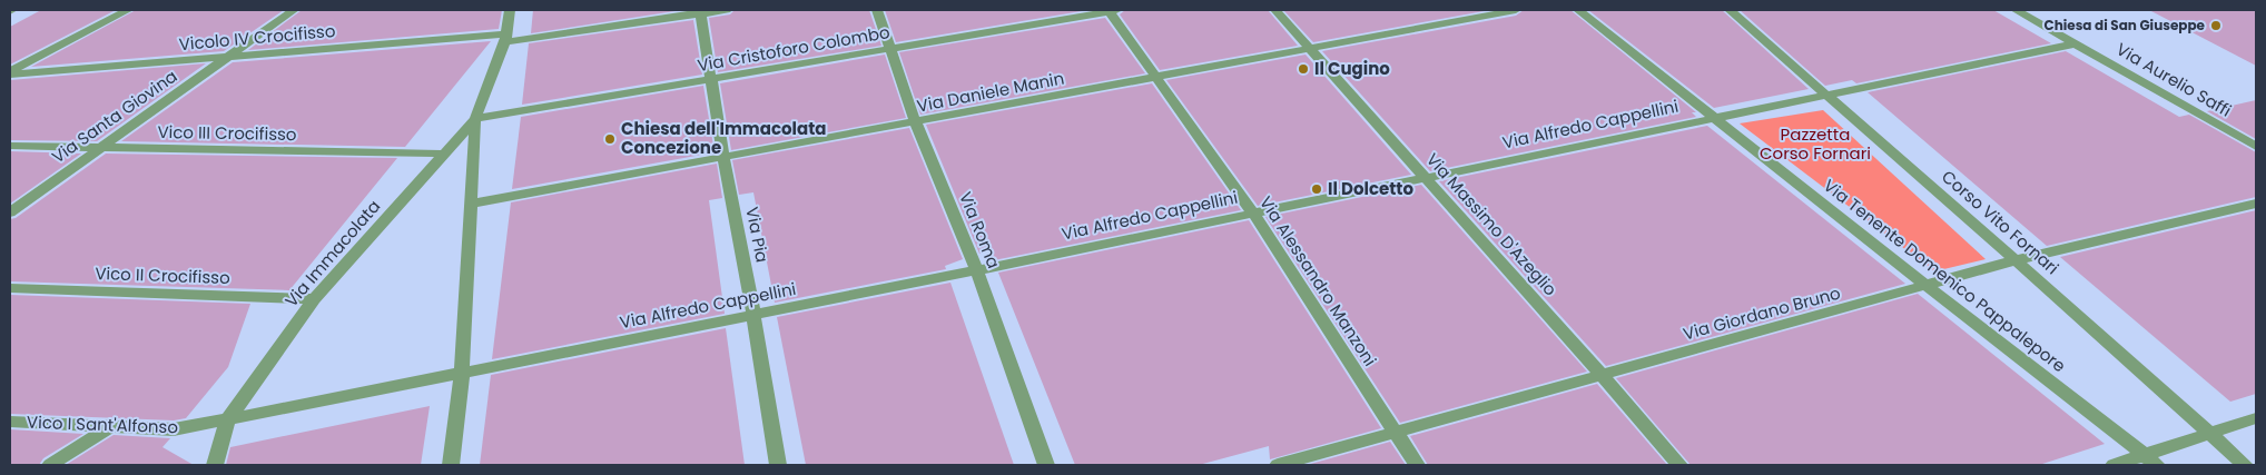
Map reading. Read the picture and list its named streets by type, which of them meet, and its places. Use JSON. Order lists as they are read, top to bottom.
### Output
{
  "streets": {
    "street": [
      "Vicolo IV Crocifisso",
      "Via Cristoforo Colombo",
      "Via Aurelio Saffi",
      "Via Daniele Manin",
      "Via Santa Giovina",
      "Via Alfredo Cappellini",
      "Vico III Crocifisso",
      "Corso Vito Fornari",
      "Via Massimo D'Azeglio",
      "Via Roma",
      "Via Pia",
      "Via Immacolata",
      "Vico II Crocifisso",
      "Via Tenente Domenico Pappalepore",
      "Via Alessandro Manzoni",
      "Via Giordano Bruno",
      "Vico I Sant'Alfonso"
    ]
  },
  "crossings": [
    ["Vicolo IV Crocifisso", "Via Santa Giovina"],
    ["Vicolo IV Crocifisso", "Via Pia"],
    ["Vicolo IV Crocifisso", "Via Immacolata"],
    ["Via Cristoforo Colombo", "Via Roma"],
    ["Via Cristoforo Colombo", "Via Pia"],
    ["Via Cristoforo Colombo", "Via Immacolata"],
    ["Via Cristoforo Colombo", "Via Alessandro Manzoni"],
    ["Via Aurelio Saffi", "Via Alfredo Cappellini"],
    ["Via Daniele Manin", "Via Massimo D'Azeglio"],
    ["Via Daniele Manin", "Via Roma"],
    ["Via Daniele Manin", "Via Pia"],
    ["Via Daniele Manin", "Via Immacolata"],
    ["Via Daniele Manin", "Via Alessandro Manzoni"],
    ["Via Santa Giovina", "Vico III Crocifisso"],
    ["Via Alfredo Cappellini", "Corso Vito Fornari"],
    ["Via Alfredo Cappellini", "Via Massimo D'Azeglio"],
    ["Via Alfredo Cappellini", "Via Roma"],
    ["Via Alfredo Cappellini", "Via Pia"],
    ["Via Alfredo Cappellini", "Via Immacolata"],
    ["Via Alfredo Cappellini", "Via Tenente Domenico Pappalepore"],
    ["Via Alfredo Cappellini", "Via Alessandro Manzoni"],
    ["Via Alfredo Cappellini", "Vico I Sant'Alfonso"],
    ["Vico III Crocifisso", "Via Immacolata"],
    ["Corso Vito Fornari", "Via Giordano Bruno"],
    ["Via Massimo D'Azeglio", "Via Giordano Bruno"],
    ["Via Immacolata", "Vico II Crocifisso"],
    ["Via Immacolata", "Vico I Sant'Alfonso"],
    ["Via Tenente Domenico Pappalepore", "Via Giordano Bruno"],
    ["Via Alessandro Manzoni", "Via Giordano Bruno"]
  ],
  "parks": ["Pazzetta Corso Fornari"],
  "places": [
    "Chiesa di San Giuseppe",
    "Il Cugino",
    "Chiesa dell'Immacolata Concezione",
    "Il Dolcetto"
  ]
}
